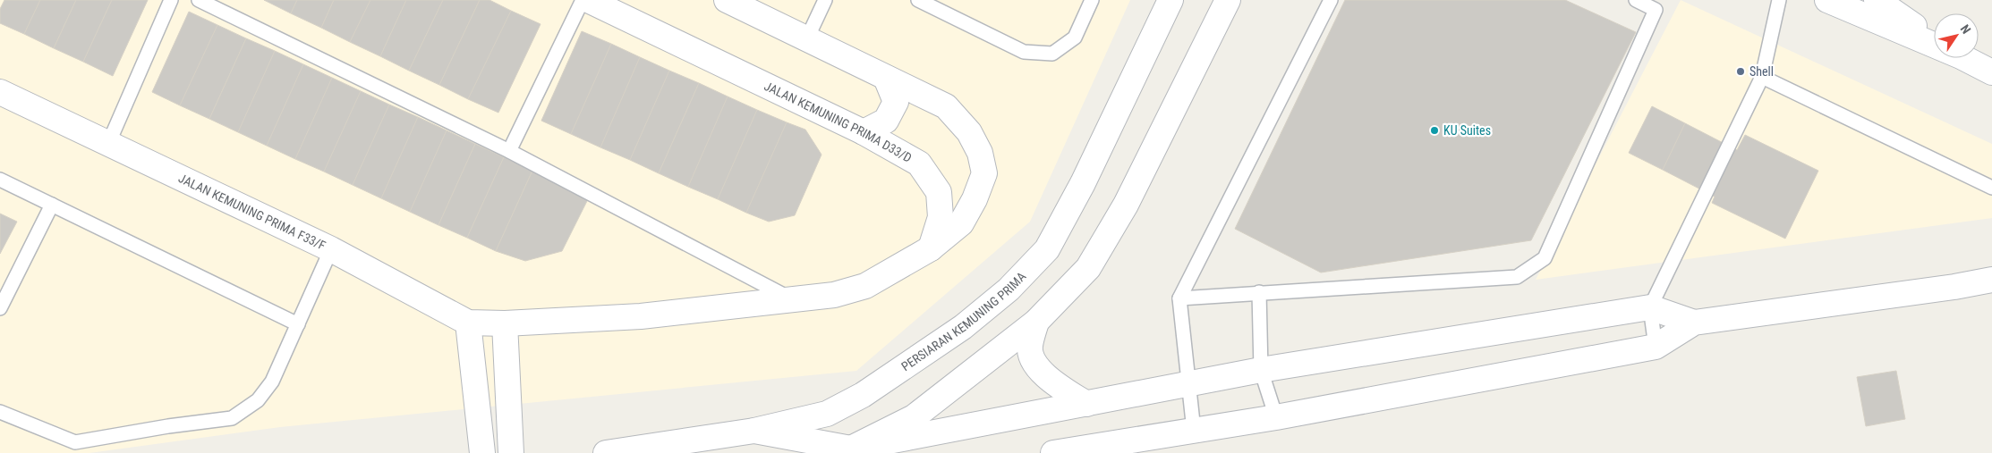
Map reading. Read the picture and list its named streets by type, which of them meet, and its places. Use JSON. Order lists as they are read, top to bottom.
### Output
{
  "streets": {
    "street": ["JALAN KEMUNING PRIMA D33/D", "JALAN KEMUNING PRIMA F33/F", "PERSIARAN KEMUNING PRIMA"]
  },
  "crossings": [
    ["JALAN KEMUNING PRIMA D33/D", "JALAN KEMUNING PRIMA F33/F"]
  ],
  "places": ["Shell", "KU Suites"],
  "north": "top right"
}
